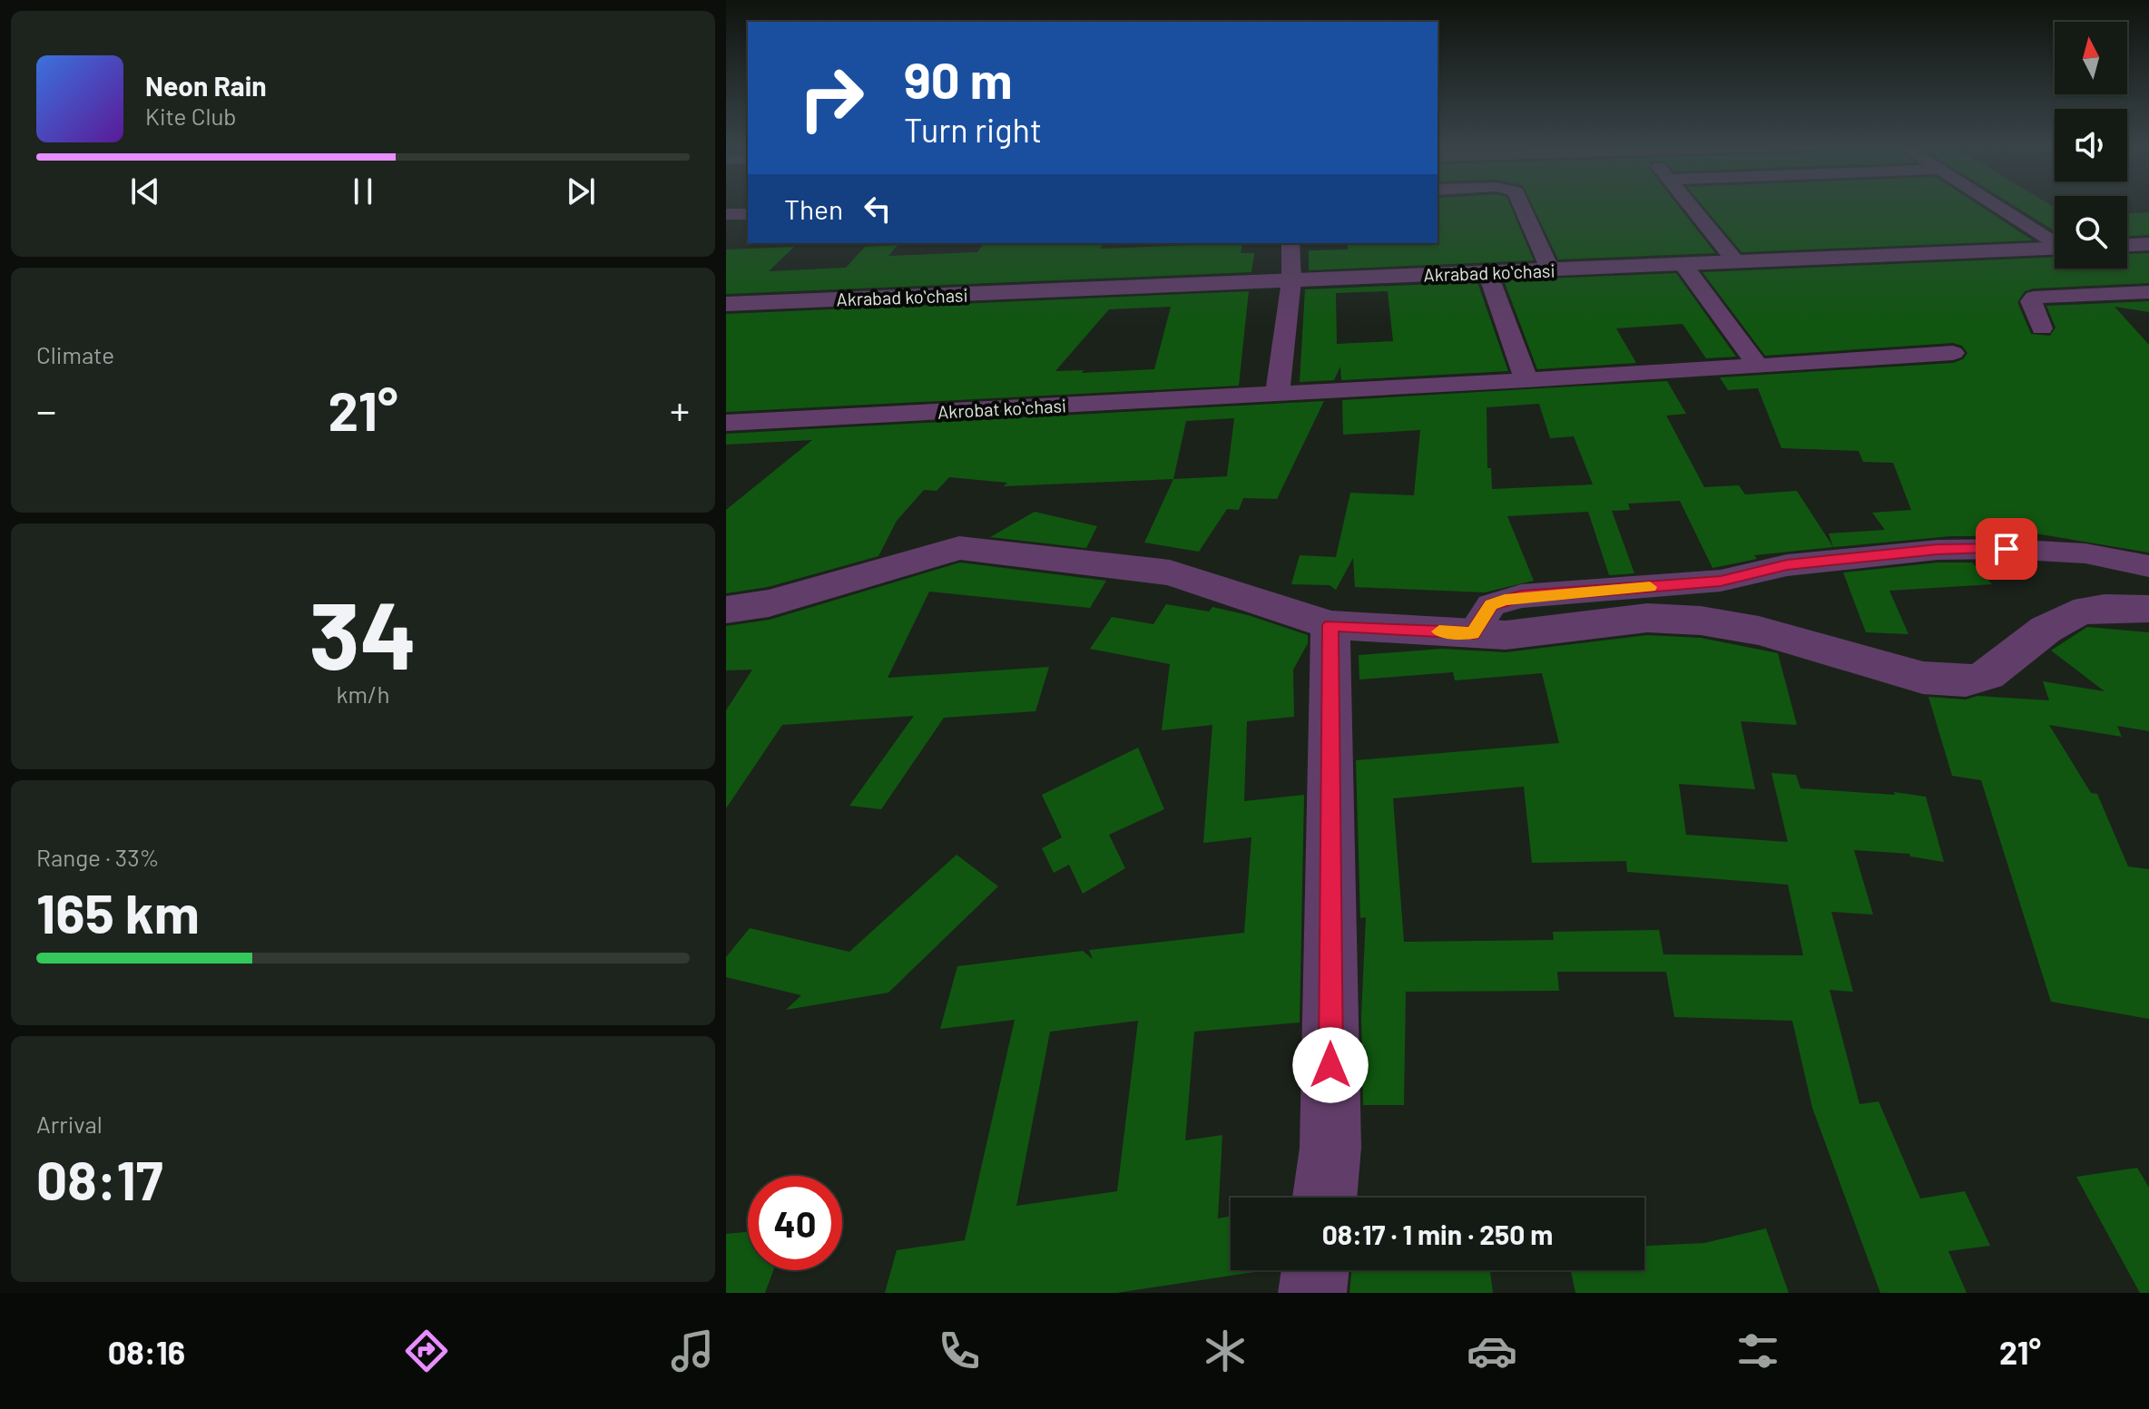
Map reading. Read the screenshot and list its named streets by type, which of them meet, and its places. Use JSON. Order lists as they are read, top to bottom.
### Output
{
  "streets": {
    "street": ["Akrabad koʻchasi", "Akrobat koʻchasi"]
  },
  "north": "top",
  "page": {
    "turn": ["90 m", "Turn right"],
    "song": ["Neon Rain", "Kite Club"],
    "then": "Then",
    "tile": [
      "Climate",
      ["34", "km/h"],
      ["Range · 33%", "165 km"],
      ["Arrival", "08:17"]
    ],
    "heat": ["−", "21°", "+"],
    "limit": "40",
    "trip": "08:17 · 1 min · 250 m",
    "tabs": ["08:16", "21°"]
  }
}
